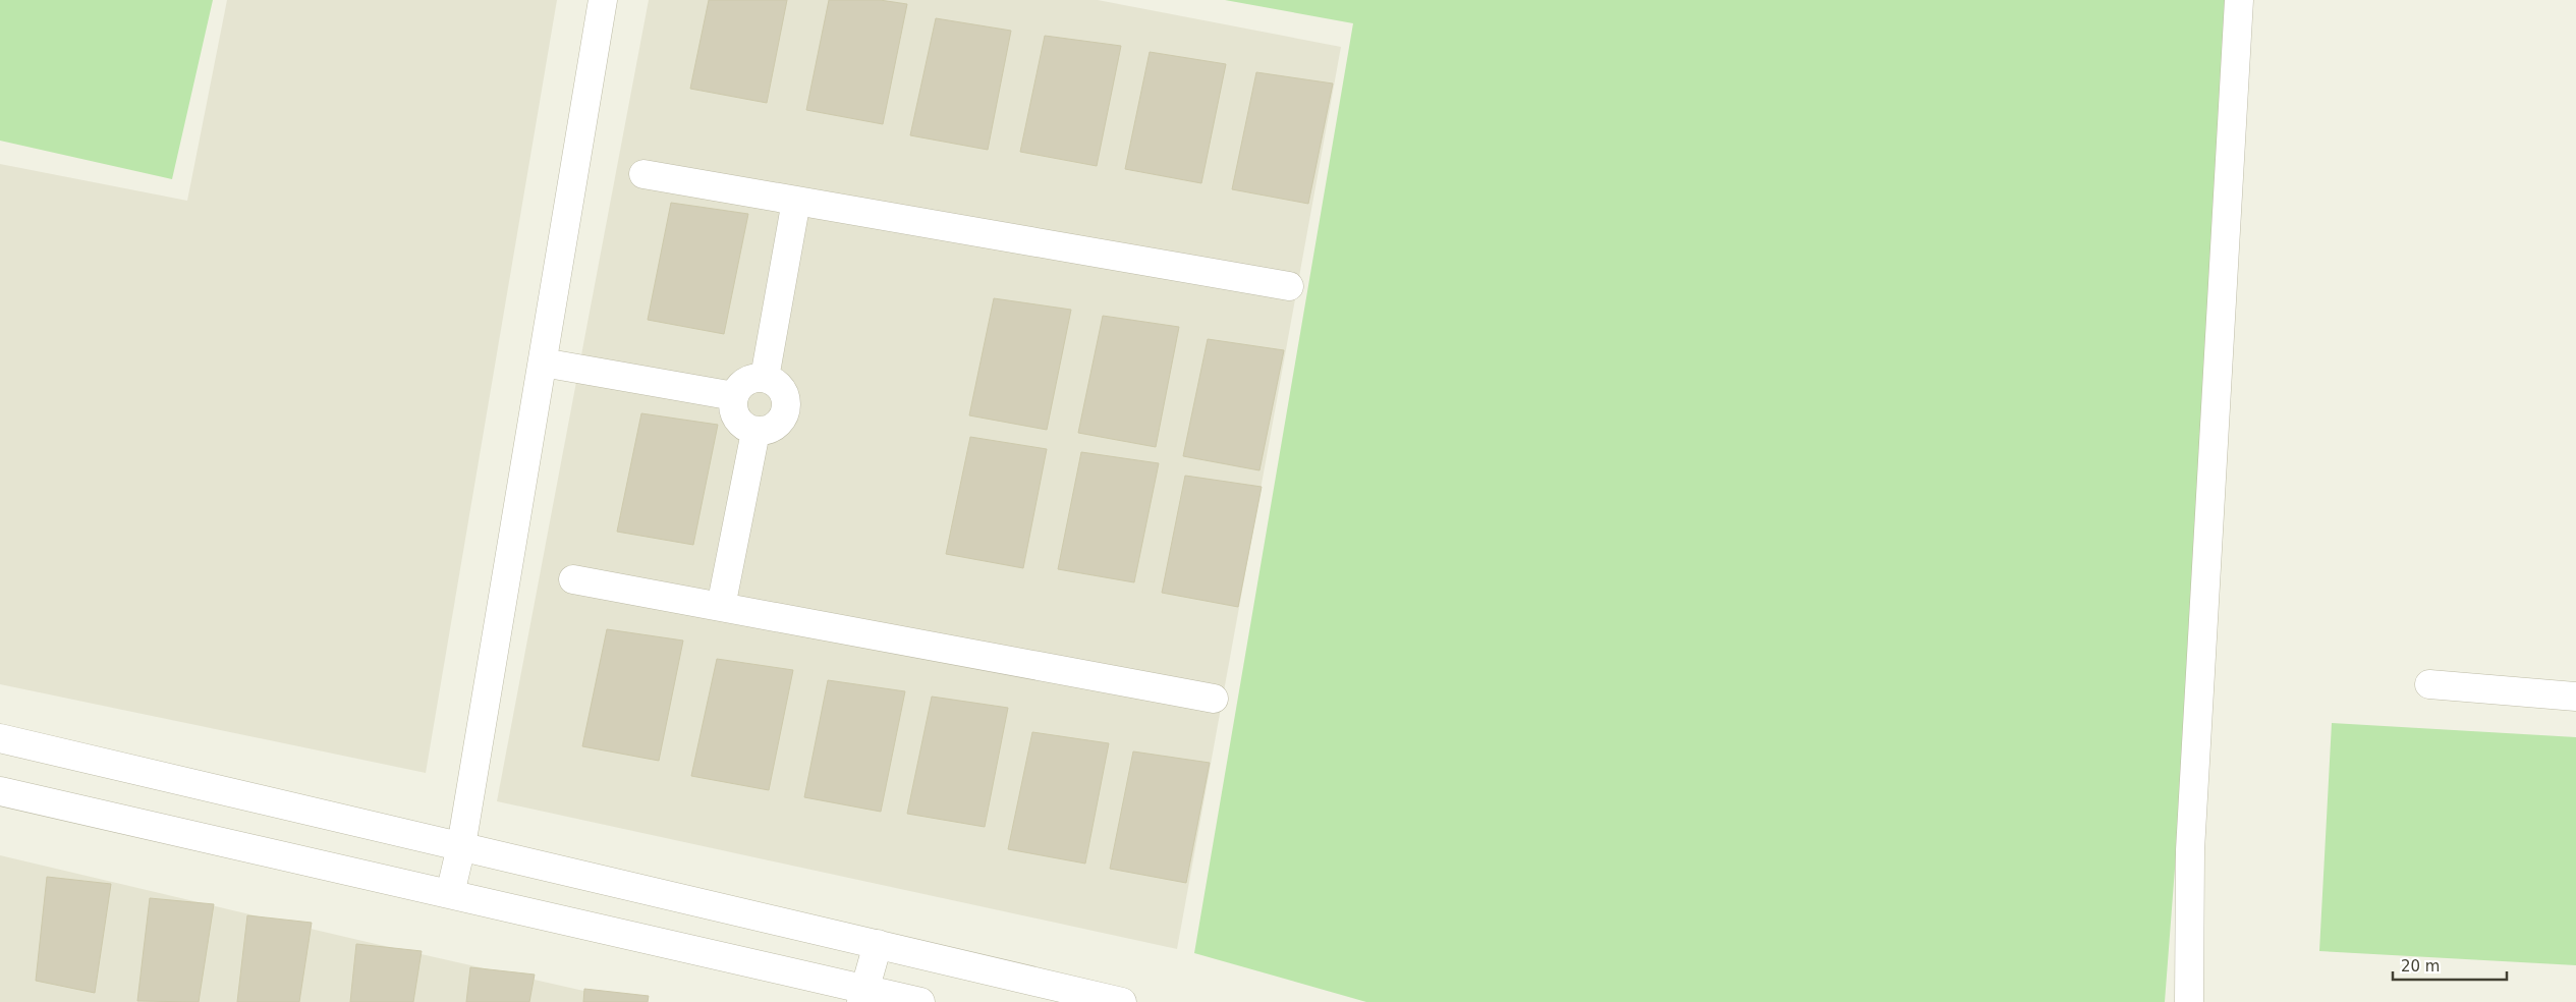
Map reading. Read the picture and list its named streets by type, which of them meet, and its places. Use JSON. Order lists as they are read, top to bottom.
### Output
{
  "scale_bar": "20 m"
}
